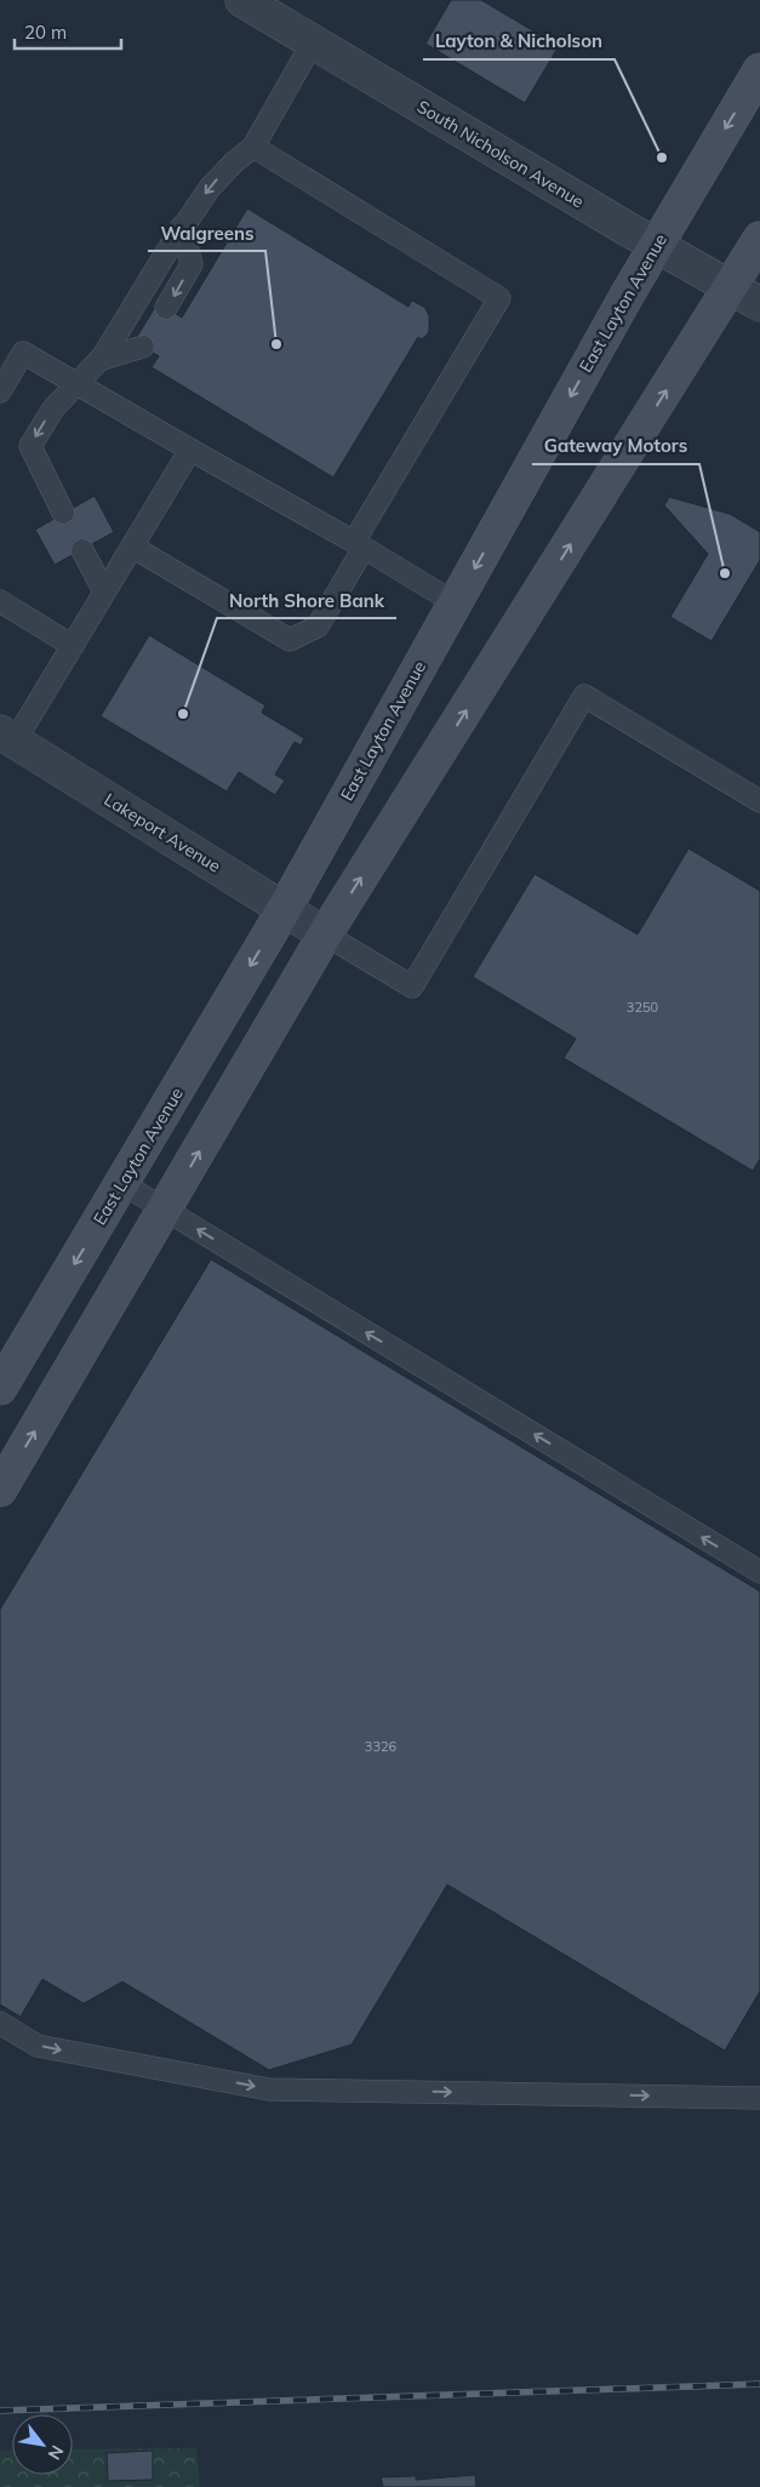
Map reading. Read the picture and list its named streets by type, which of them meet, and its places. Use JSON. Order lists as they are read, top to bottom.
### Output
{
  "streets": {
    "main road": ["East Layton Avenue"],
    "street": ["South Nicholson Avenue", "Lakeport Avenue"]
  },
  "crossings": [
    ["South Nicholson Avenue", "East Layton Avenue"],
    ["East Layton Avenue", "Lakeport Avenue"]
  ],
  "places": [
    "Layton & Nicholson",
    "Walgreens",
    "Gateway Motors",
    "North Shore Bank"
  ],
  "house_numbers": ["3250", "3326"],
  "scale_bar": "20 m",
  "north": "bottom right"
}
